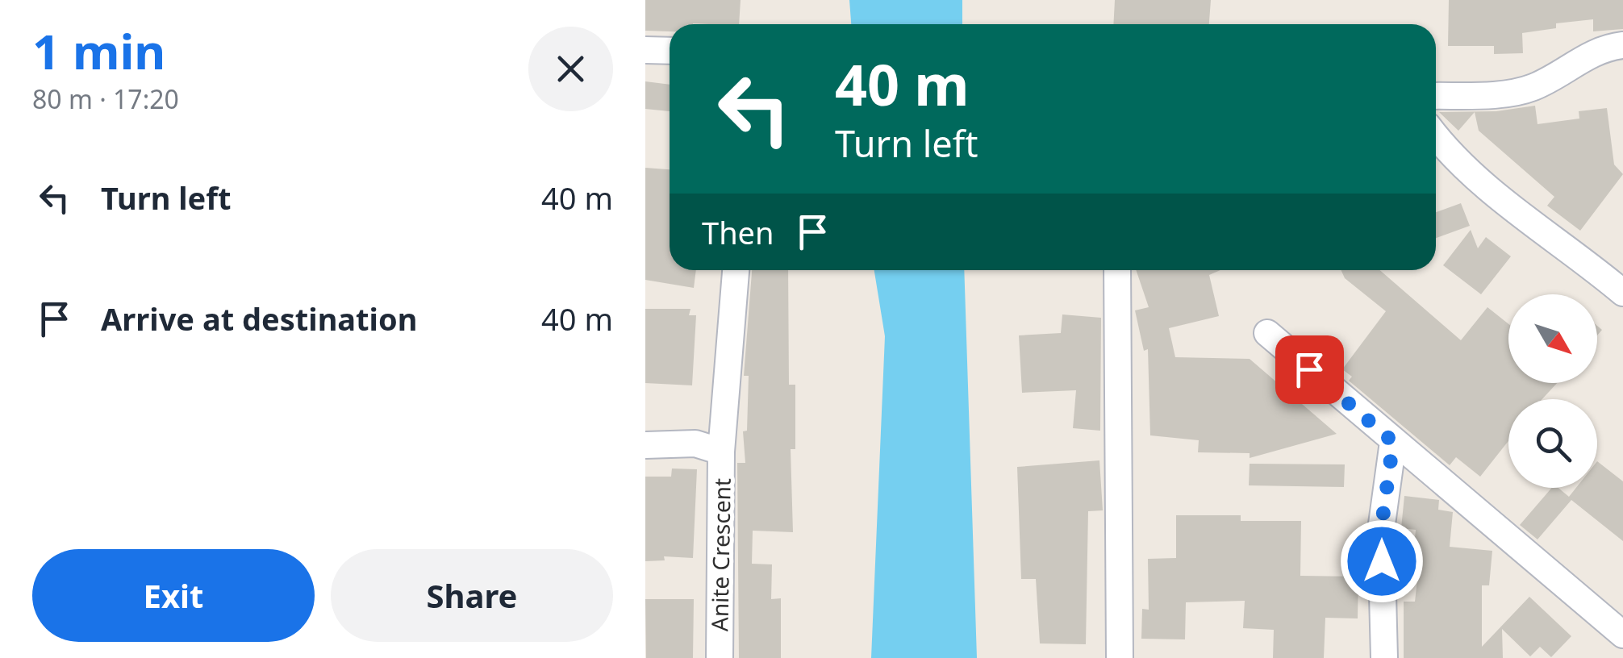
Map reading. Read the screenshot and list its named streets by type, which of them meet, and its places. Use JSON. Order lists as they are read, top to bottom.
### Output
{
  "streets": {
    "street": ["Anite Crescent"]
  },
  "north": "bottom right",
  "page": {
    "heading": ["1 min", "80 m · 17:20"],
    "turn": ["40 m", "Turn left"],
    "list": [
      {
        "name": "Turn left",
        "value": "40 m"
      },
      {
        "name": "Arrive at destination",
        "value": "40 m"
      }
    ],
    "then": "Then",
    "buttons": ["Exit", "Share"]
  }
}
